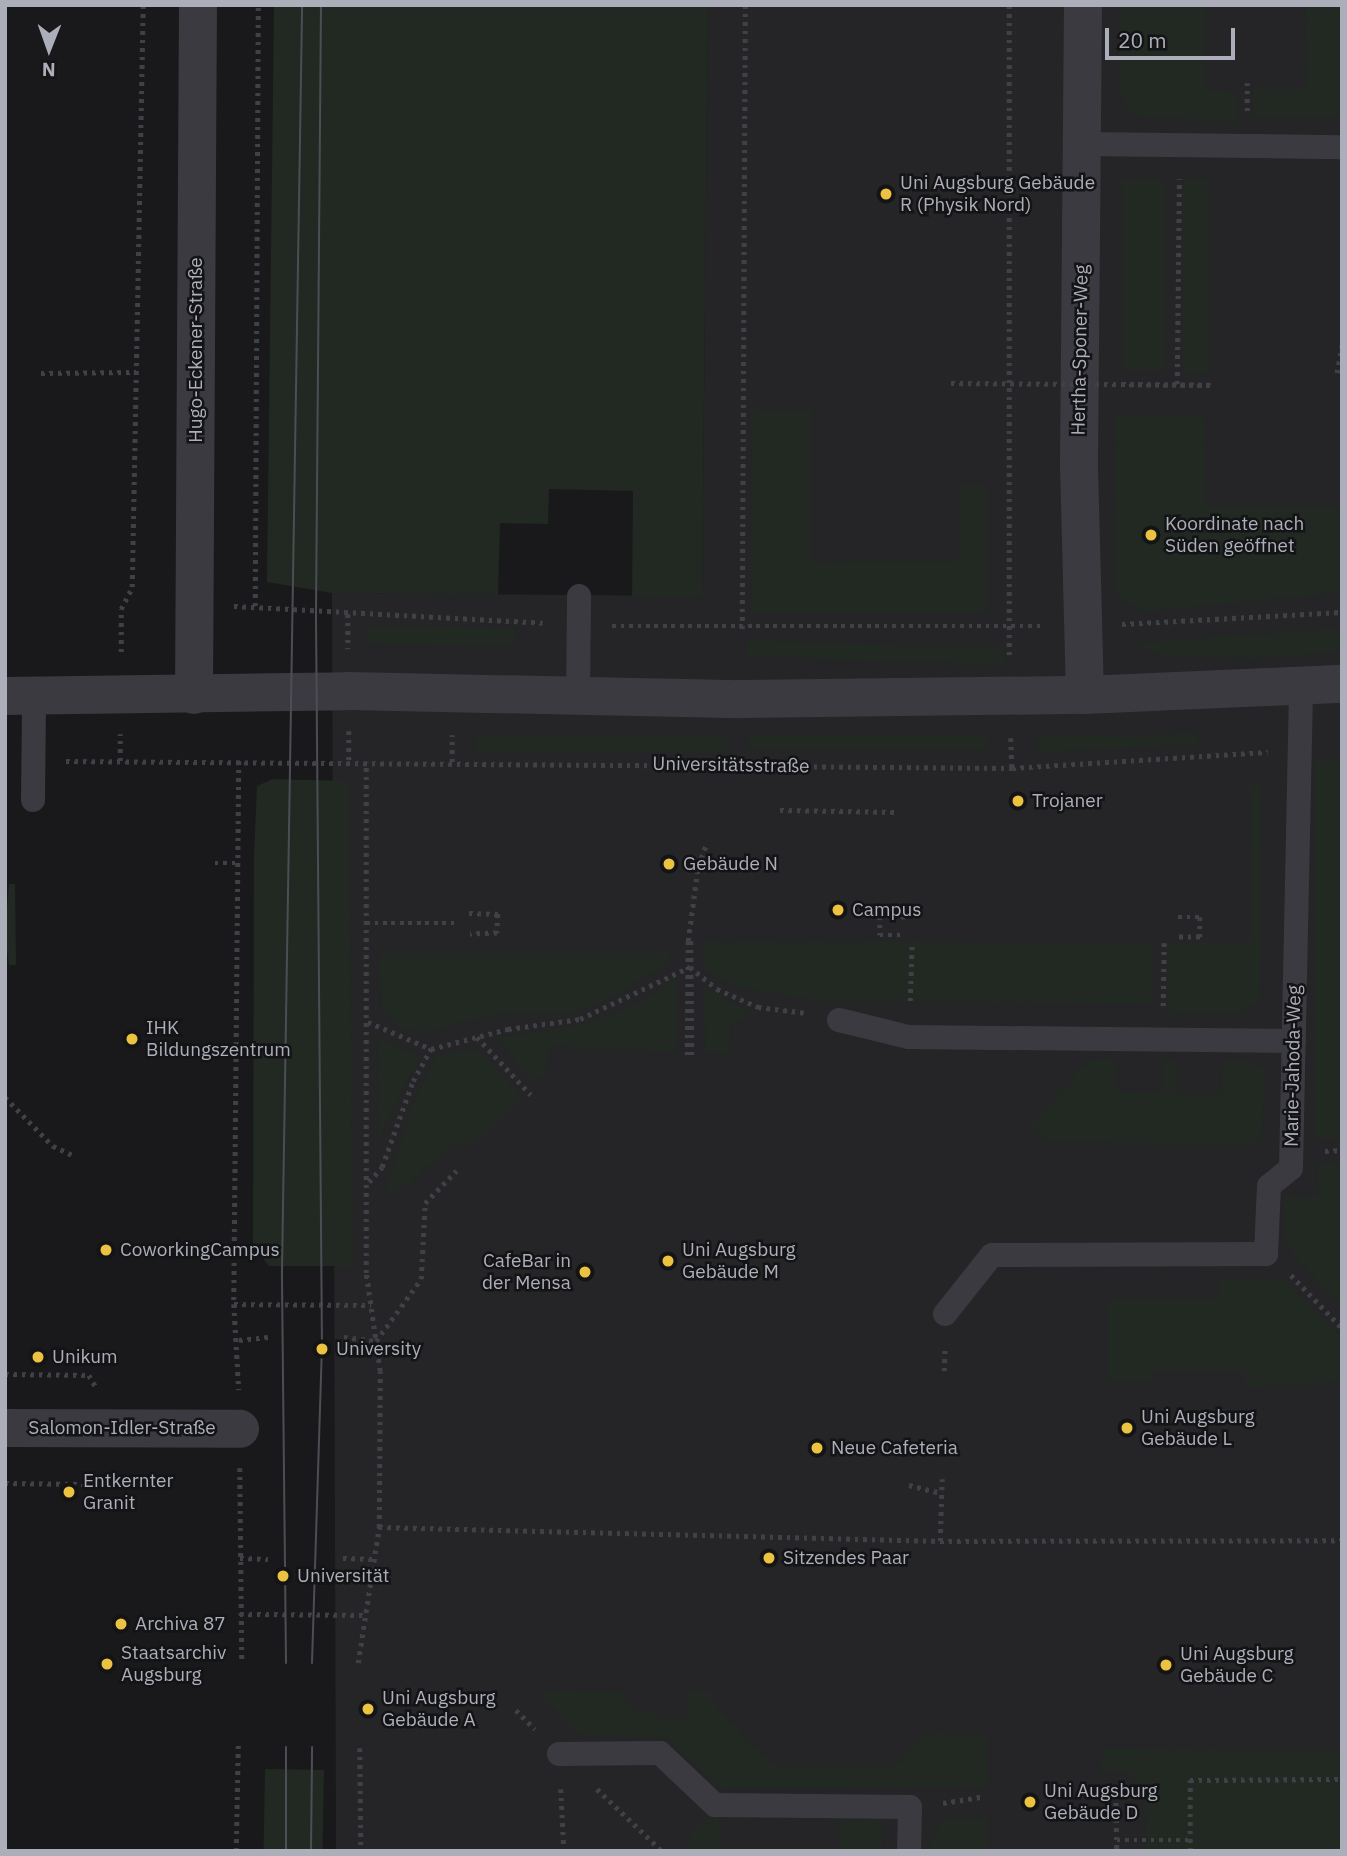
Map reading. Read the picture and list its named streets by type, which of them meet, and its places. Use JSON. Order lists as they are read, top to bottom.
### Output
{
  "streets": {
    "street": ["Hugo-Eckener-Straße", "Hertha-Sponer-Weg", "Salomon-Idler-Straße"],
    "lane": ["Marie-Jahoda-Weg"],
    "path": ["Universitätsstraße"]
  },
  "crossings": [
    ["Universitätsstraße", "Marie-Jahoda-Weg"]
  ],
  "places": [
    "Uni Augsburg Gebäude R (Physik Nord)",
    "Koordinate nach Süden geöffnet",
    "Trojaner",
    "Gebäude N",
    "Campus",
    "IHK Bildungszentrum",
    "CoworkingCampus",
    "Uni Augsburg Gebäude M",
    "CafeBar in der Mensa",
    "University",
    "Unikum",
    "Uni Augsburg Gebäude L",
    "Neue Cafeteria",
    "Entkernter Granit",
    "Sitzendes Paar",
    "Universität",
    "Archiva 87",
    "Staatsarchiv Augsburg",
    "Uni Augsburg Gebäude C",
    "Uni Augsburg Gebäude A",
    "Uni Augsburg Gebäude D"
  ],
  "scale_bar": "20 m",
  "north": "bottom"
}
